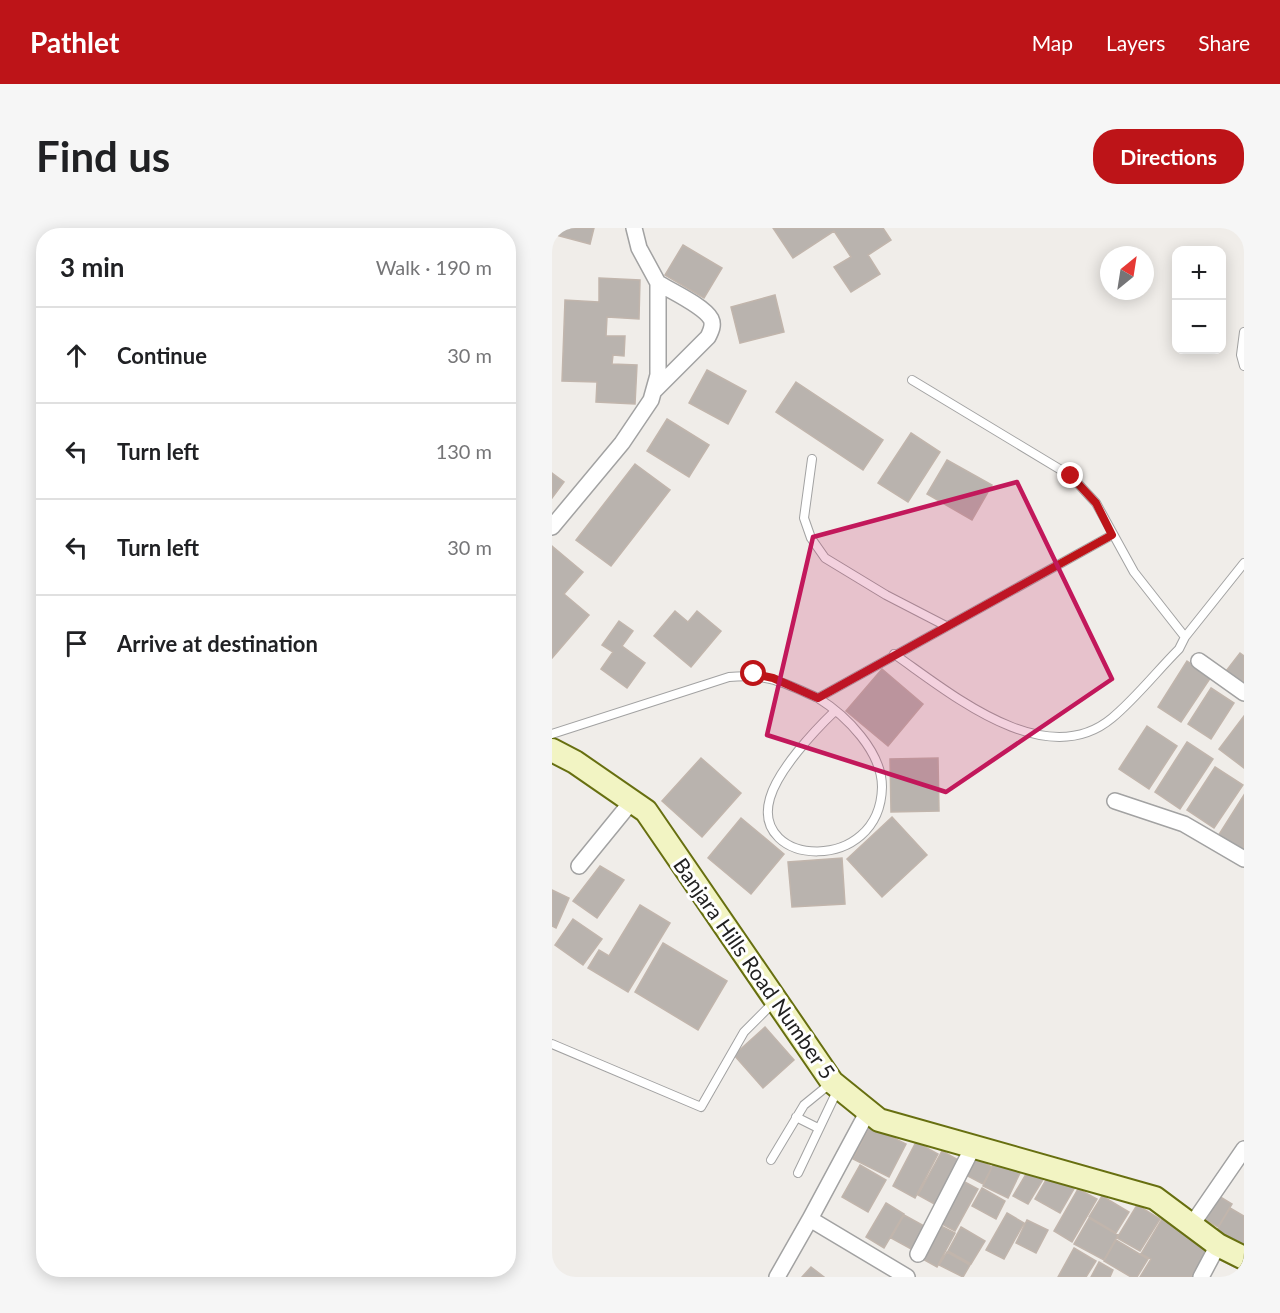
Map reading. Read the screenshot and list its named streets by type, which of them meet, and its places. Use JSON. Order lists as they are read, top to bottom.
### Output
{
  "streets": {
    "street": ["Banjara Hills Road Number 5"]
  },
  "north": "top right",
  "page": {
    "header": "Pathlet",
    "nav": ["Map", "Layers", "Share"],
    "buttons": "Directions",
    "title": "Find us",
    "heading": ["3 min", "Walk · 190 m"],
    "map_buttons": ["+", "−"],
    "list": [
      ["Continue", "30 m"],
      ["Turn left", "130 m"],
      ["Turn left", "30 m"],
      "Arrive at destination"
    ]
  }
}
